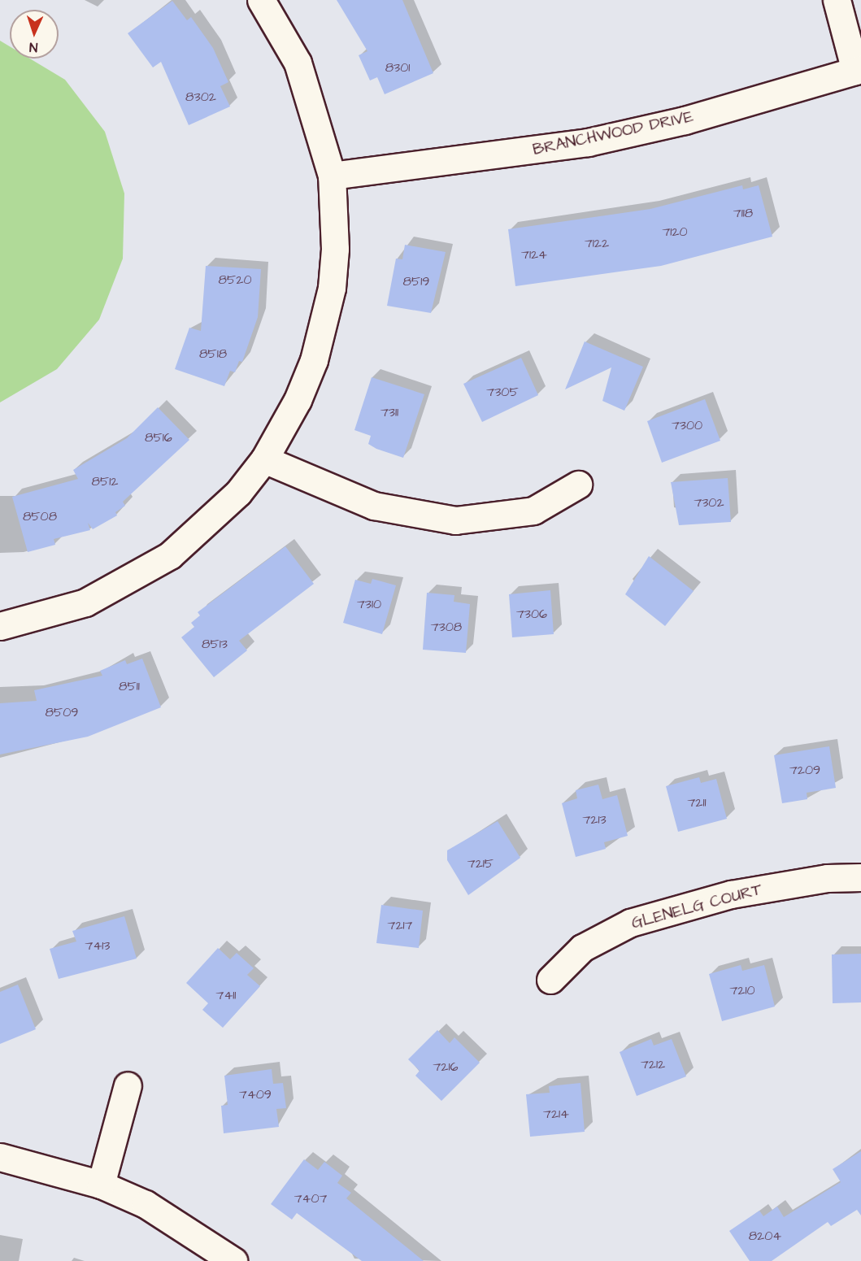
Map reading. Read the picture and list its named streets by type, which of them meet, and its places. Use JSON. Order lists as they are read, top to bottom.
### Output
{
  "streets": {
    "street": ["BRANCHWOOD DRIVE", "GLENELG COURT"]
  },
  "house_numbers": [
    "8301",
    "8302",
    "7118",
    "7120",
    "7122",
    "7124",
    "8520",
    "8519",
    "8518",
    "7305",
    "7311",
    "7300",
    "8516",
    "8512",
    "7302",
    "8508",
    "7310",
    "7306",
    "7308",
    "8513",
    "8511",
    "8509",
    "7209",
    "7211",
    "7213",
    "7215",
    "7217",
    "7413",
    "7210",
    "7411",
    "7212",
    "7216",
    "7409",
    "7214",
    "7407",
    "8204"
  ],
  "north": "bottom"
}
